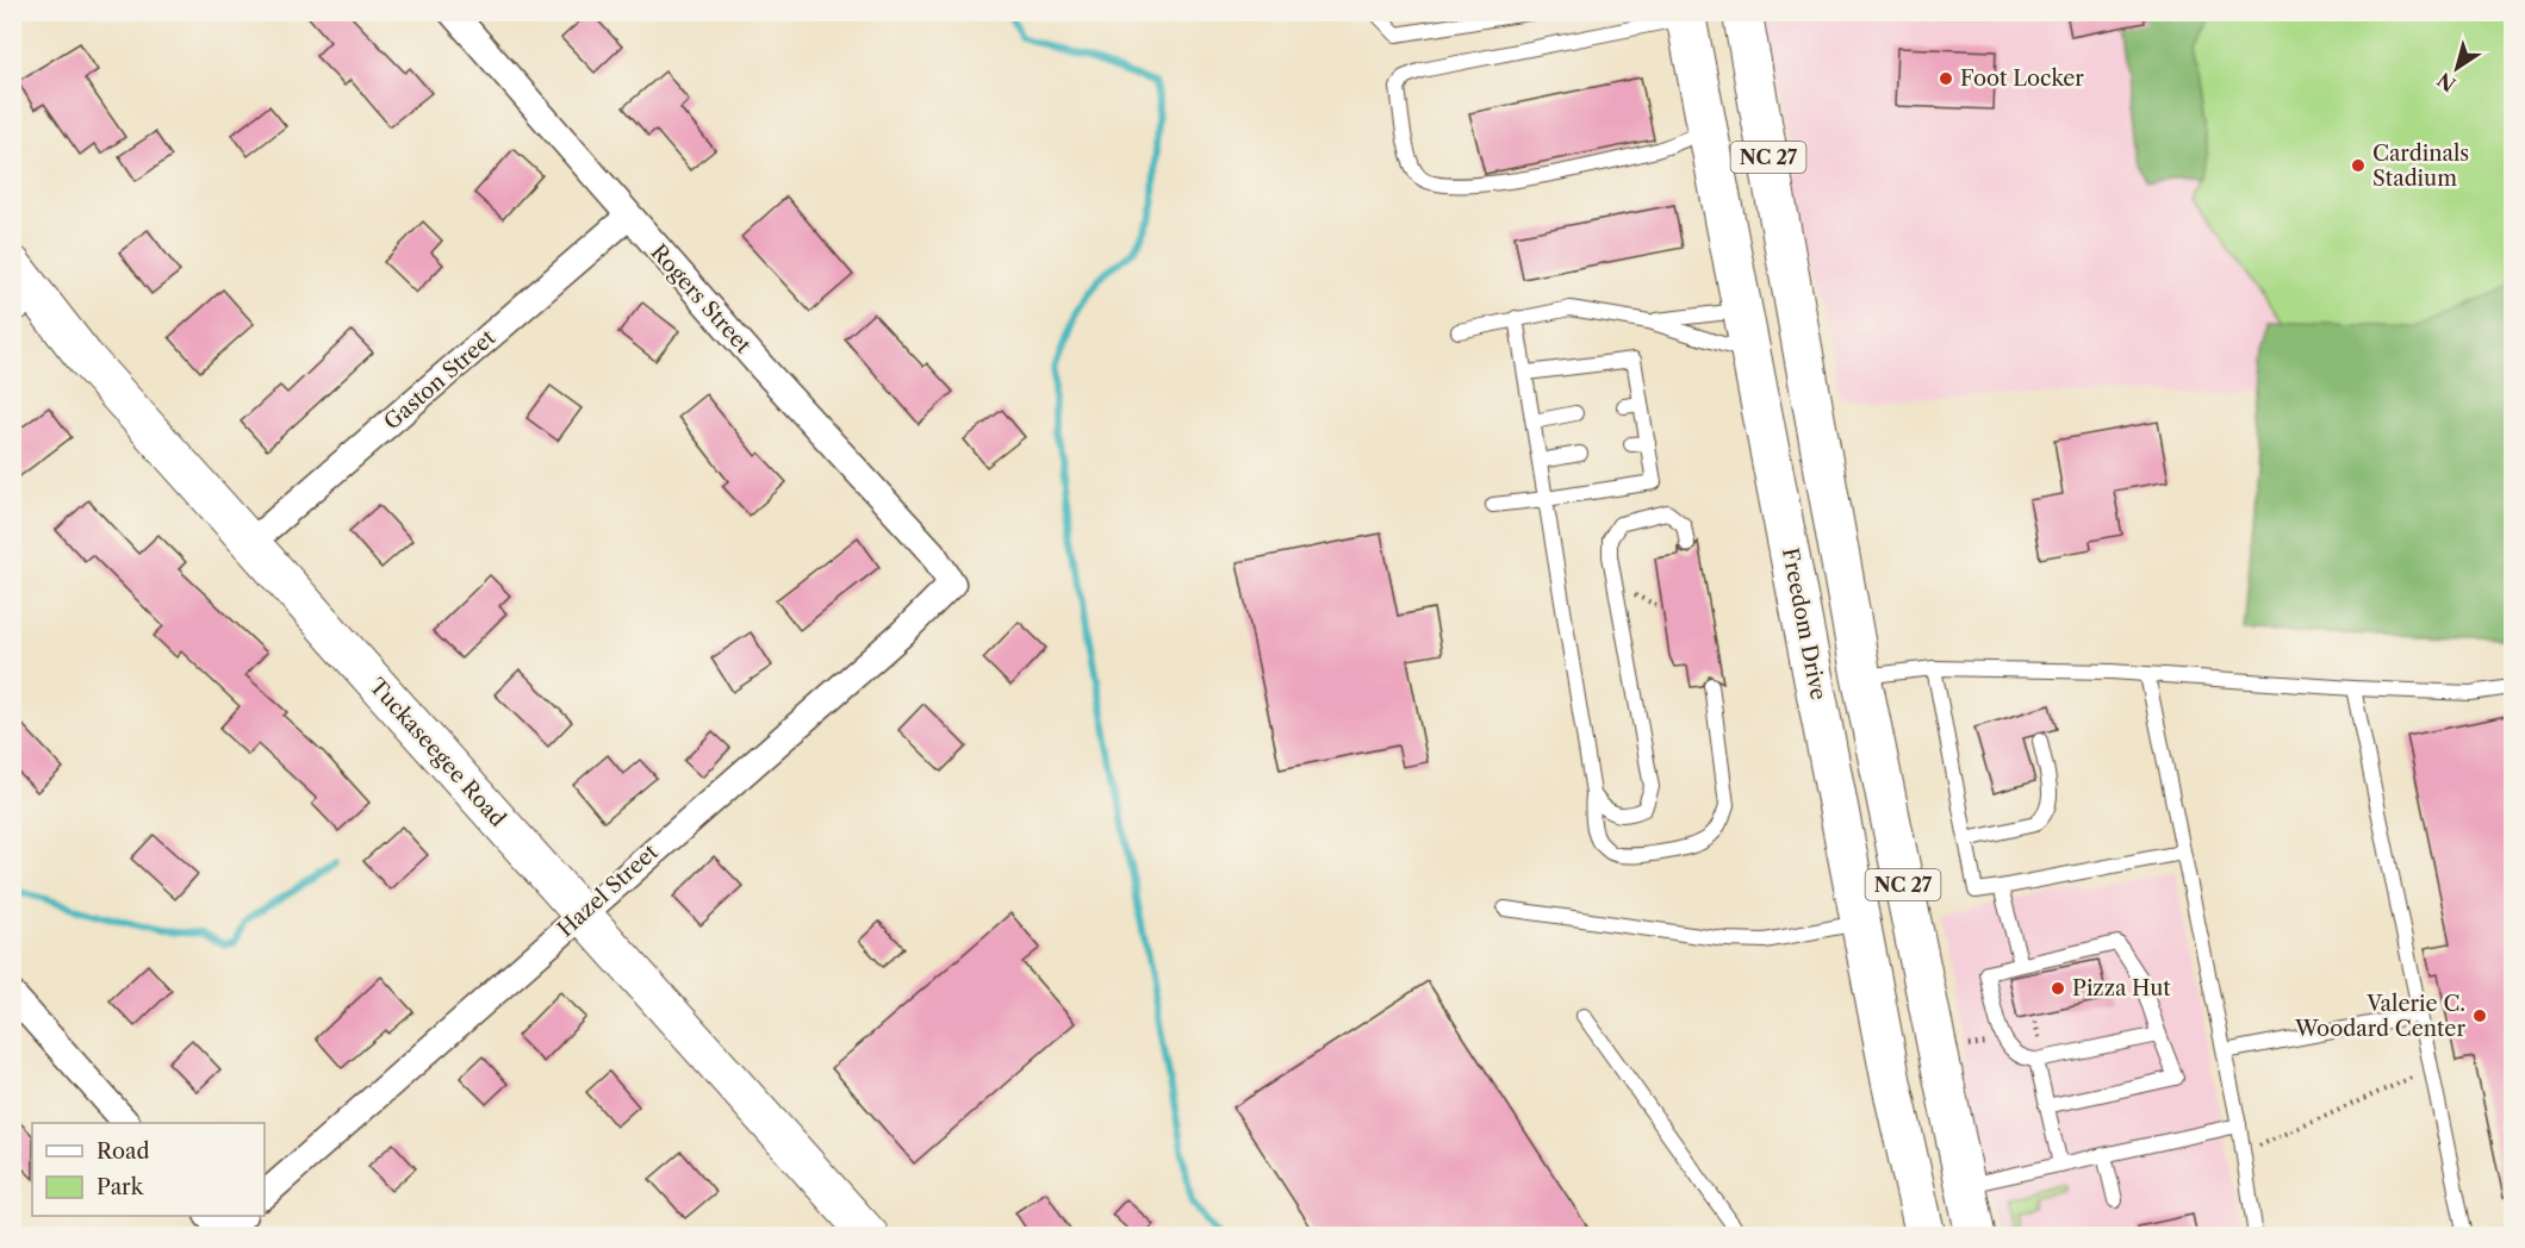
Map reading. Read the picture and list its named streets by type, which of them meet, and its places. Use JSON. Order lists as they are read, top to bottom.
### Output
{
  "streets": {
    "main road": ["NC 27", "Freedom Drive", "Tuckaseegee Road"],
    "street": ["Rogers Street", "Gaston Street", "Hazel Street"]
  },
  "crossings": [
    ["Rogers Street", "Gaston Street"],
    ["Rogers Street", "Hazel Street"],
    ["Gaston Street", "Tuckaseegee Road"],
    ["Tuckaseegee Road", "Hazel Street"]
  ],
  "places": [
    "Foot Locker",
    "Cardinals Stadium",
    "Pizza Hut",
    "Valerie C. Woodard Center"
  ],
  "legend": ["Road", "Park"],
  "north": "bottom left"
}
